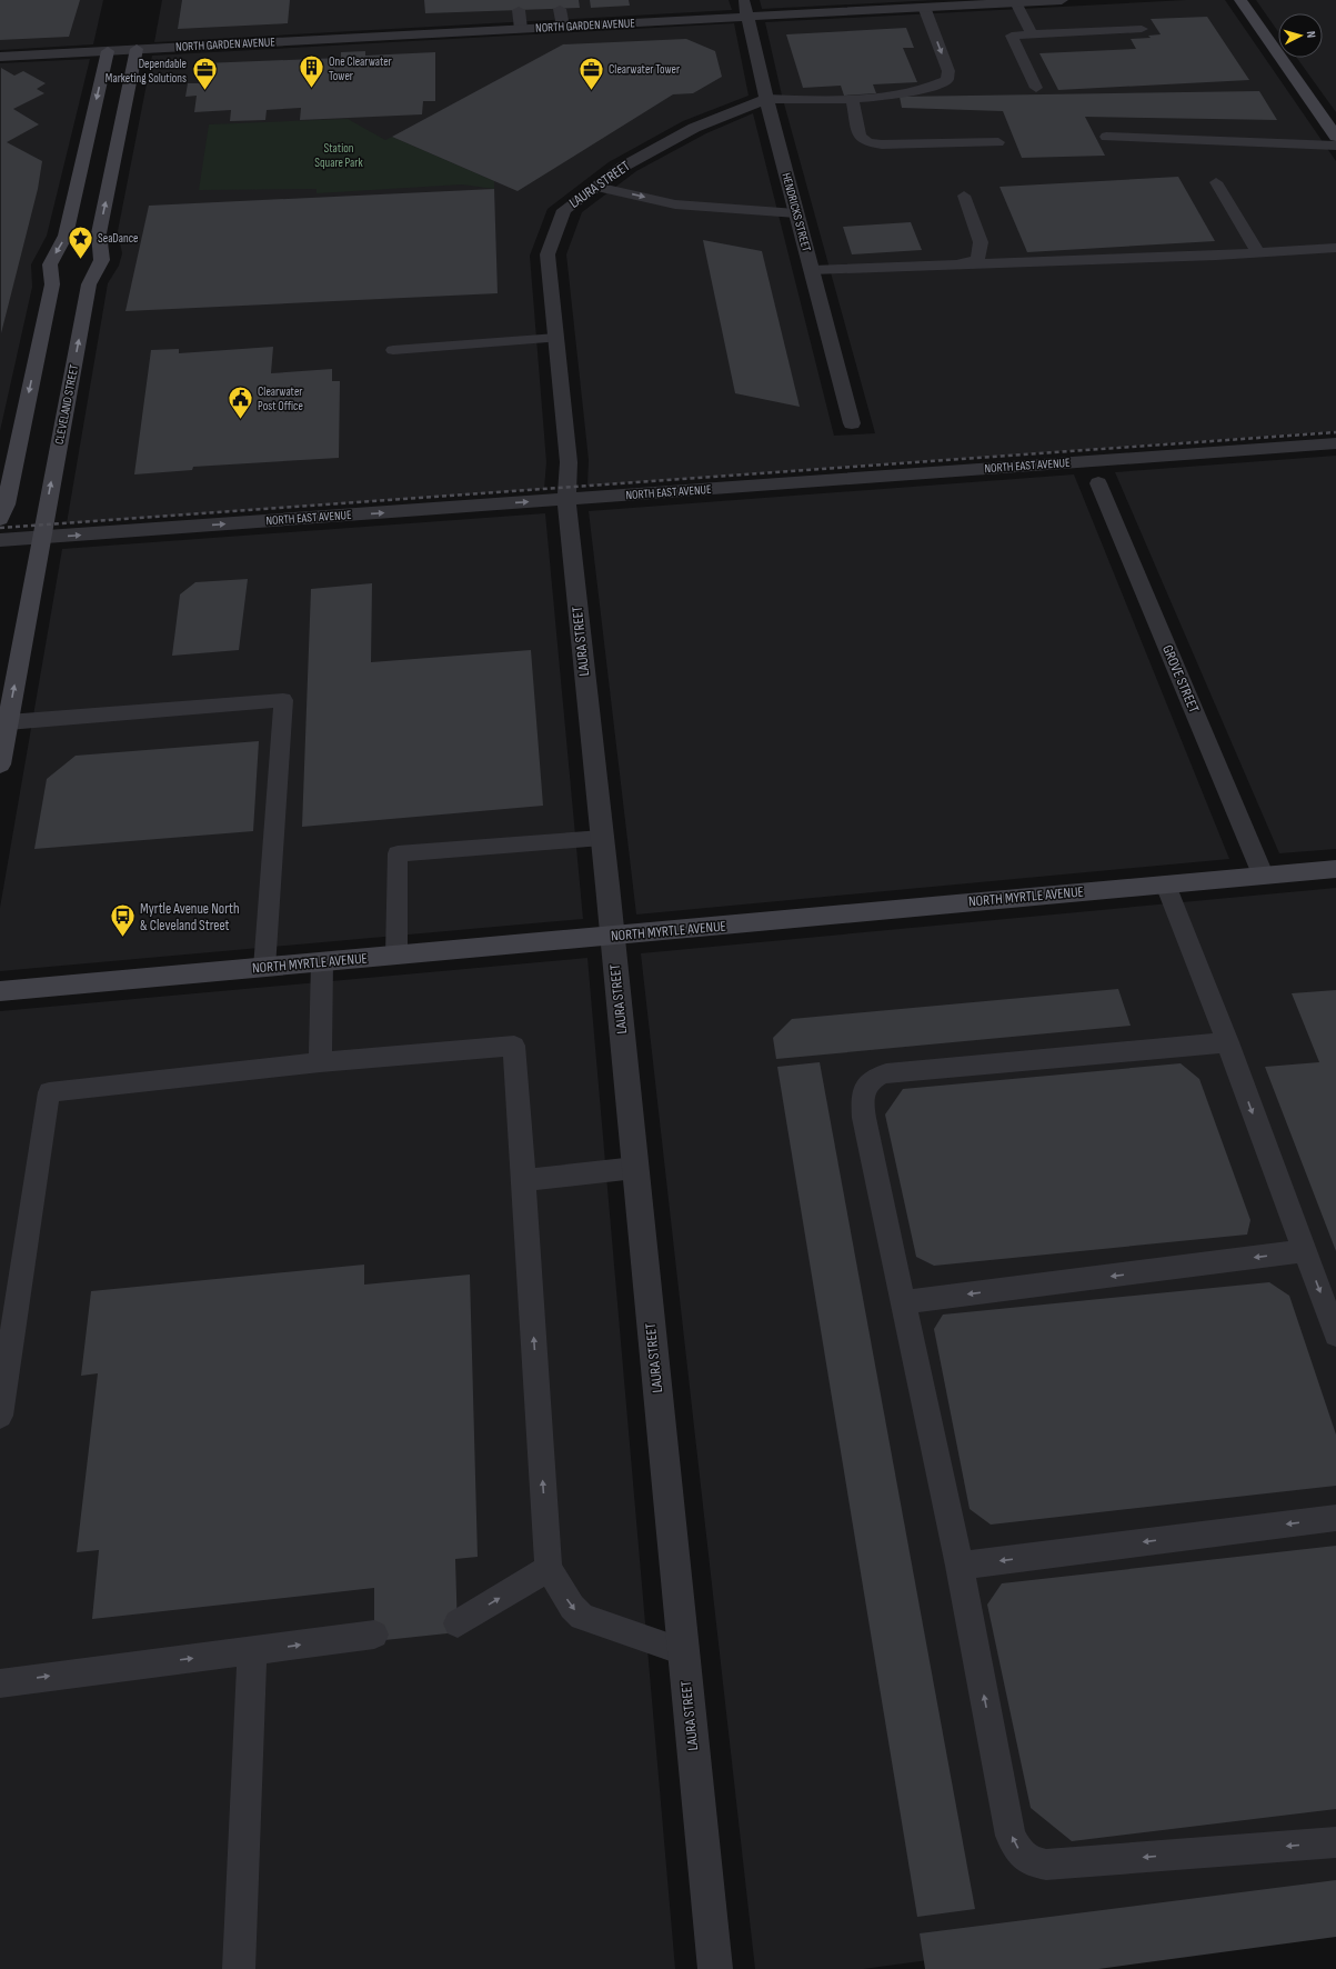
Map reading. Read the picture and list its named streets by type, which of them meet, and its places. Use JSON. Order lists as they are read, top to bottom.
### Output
{
  "streets": {
    "street": [
      "NORTH GARDEN AVENUE",
      "LAURA STREET",
      "HENDRICKS STREET",
      "CLEVELAND STREET",
      "NORTH EAST AVENUE",
      "GROVE STREET",
      "NORTH MYRTLE AVENUE"
    ]
  },
  "crossings": [
    ["NORTH GARDEN AVENUE", "HENDRICKS STREET"],
    ["NORTH GARDEN AVENUE", "CLEVELAND STREET"],
    ["LAURA STREET", "HENDRICKS STREET"],
    ["LAURA STREET", "NORTH EAST AVENUE"],
    ["LAURA STREET", "NORTH MYRTLE AVENUE"],
    ["CLEVELAND STREET", "NORTH EAST AVENUE"],
    ["GROVE STREET", "NORTH MYRTLE AVENUE"]
  ],
  "one_way": ["NORTH EAST AVENUE"],
  "parks": ["Station Square Park"],
  "places": {
    "building": ["One Clearwater Tower"],
    "office": ["Clearwater Tower", "Dependable Marketing Solutions"],
    "place": ["SeaDance"],
    "public building": ["Clearwater Post Office"],
    "bus stop": ["Myrtle Avenue North & Cleveland Street"]
  },
  "north": "right"
}
